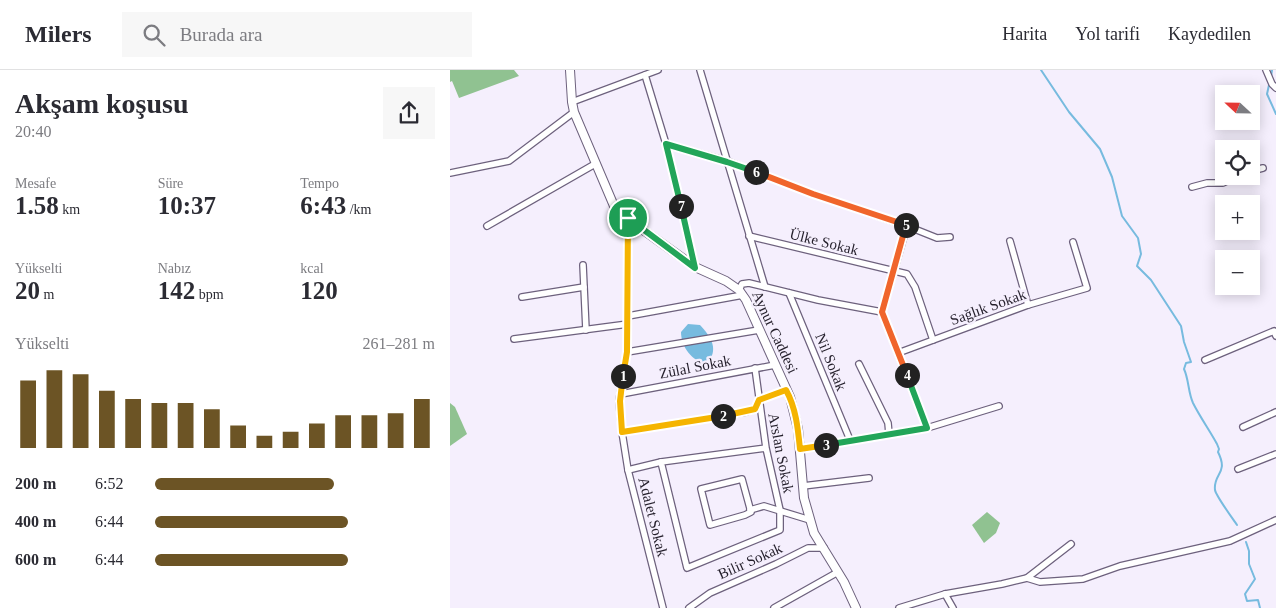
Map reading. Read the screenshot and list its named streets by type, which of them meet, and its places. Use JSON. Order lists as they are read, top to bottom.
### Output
{
  "streets": {
    "street": [
      "Ülke Sokak",
      "Sağlık Sokak",
      "Aynur Caddesi",
      "Nil Sokak",
      "Zülal Sokak",
      "Arslan Sokak",
      "Adalet Sokak",
      "Bilir Sokak"
    ]
  },
  "crossings": [
    ["Ülke Sokak", "Sağlık Sokak"],
    ["Aynur Caddesi", "Zülal Sokak"],
    ["Aynur Caddesi", "Adalet Sokak"],
    ["Aynur Caddesi", "Bilir Sokak"],
    ["Zülal Sokak", "Arslan Sokak"],
    ["Zülal Sokak", "Adalet Sokak"]
  ],
  "north": "left",
  "page": {
    "header": "Milers",
    "search": "Burada ara",
    "nav": ["Harita", "Yol tarifi", "Kaydedilen"],
    "heading": ["Akşam koşusu", "20:40"],
    "map_buttons": ["+", "−"],
    "stats": [
      ["Mesafe", "1.58 km"],
      ["Süre", "10:37"],
      ["Tempo", "6:43 /km"],
      ["Yükselti", "20 m"],
      ["Nabız", "142 bpm"],
      ["kcal", "120"]
    ],
    "pins": [
      "6",
      "7",
      "5",
      "4",
      "1",
      "2",
      "3"
    ],
    "chart": ["Yükselti", "261–281 m"],
    "list": [
      {
        "name": "200 m",
        "note": "6:52"
      },
      {
        "name": "400 m",
        "note": "6:44"
      },
      {
        "name": "600 m",
        "note": "6:44"
      }
    ]
  }
}
